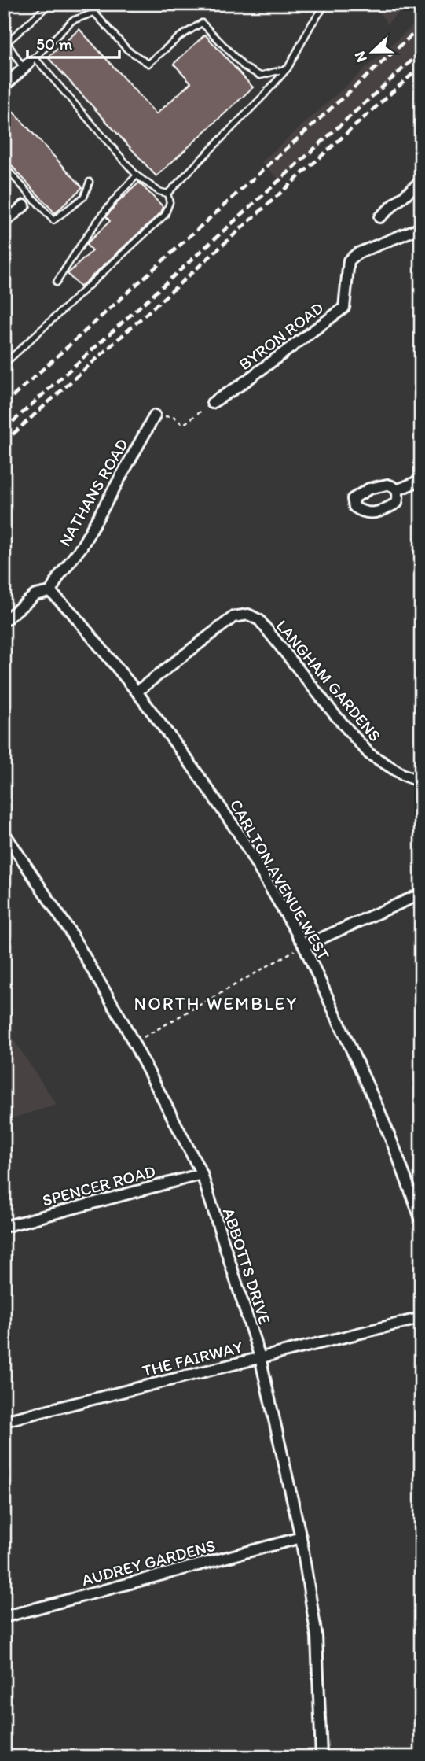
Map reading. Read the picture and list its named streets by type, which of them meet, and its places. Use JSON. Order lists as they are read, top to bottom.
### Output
{
  "streets": {
    "street": [
      "BYRON ROAD",
      "NATHANS ROAD",
      "LANGHAM GARDENS",
      "CARLTON AVENUE WEST",
      "SPENCER ROAD",
      "ABBOTTS DRIVE",
      "THE FAIRWAY",
      "AUDREY GARDENS"
    ]
  },
  "crossings": [
    ["NATHANS ROAD", "CARLTON AVENUE WEST"],
    ["LANGHAM GARDENS", "CARLTON AVENUE WEST"],
    ["SPENCER ROAD", "ABBOTTS DRIVE"],
    ["ABBOTTS DRIVE", "THE FAIRWAY"],
    ["ABBOTTS DRIVE", "AUDREY GARDENS"]
  ],
  "districts": ["NORTH WEMBLEY"],
  "scale_bar": "50 m",
  "north": "left"
}
